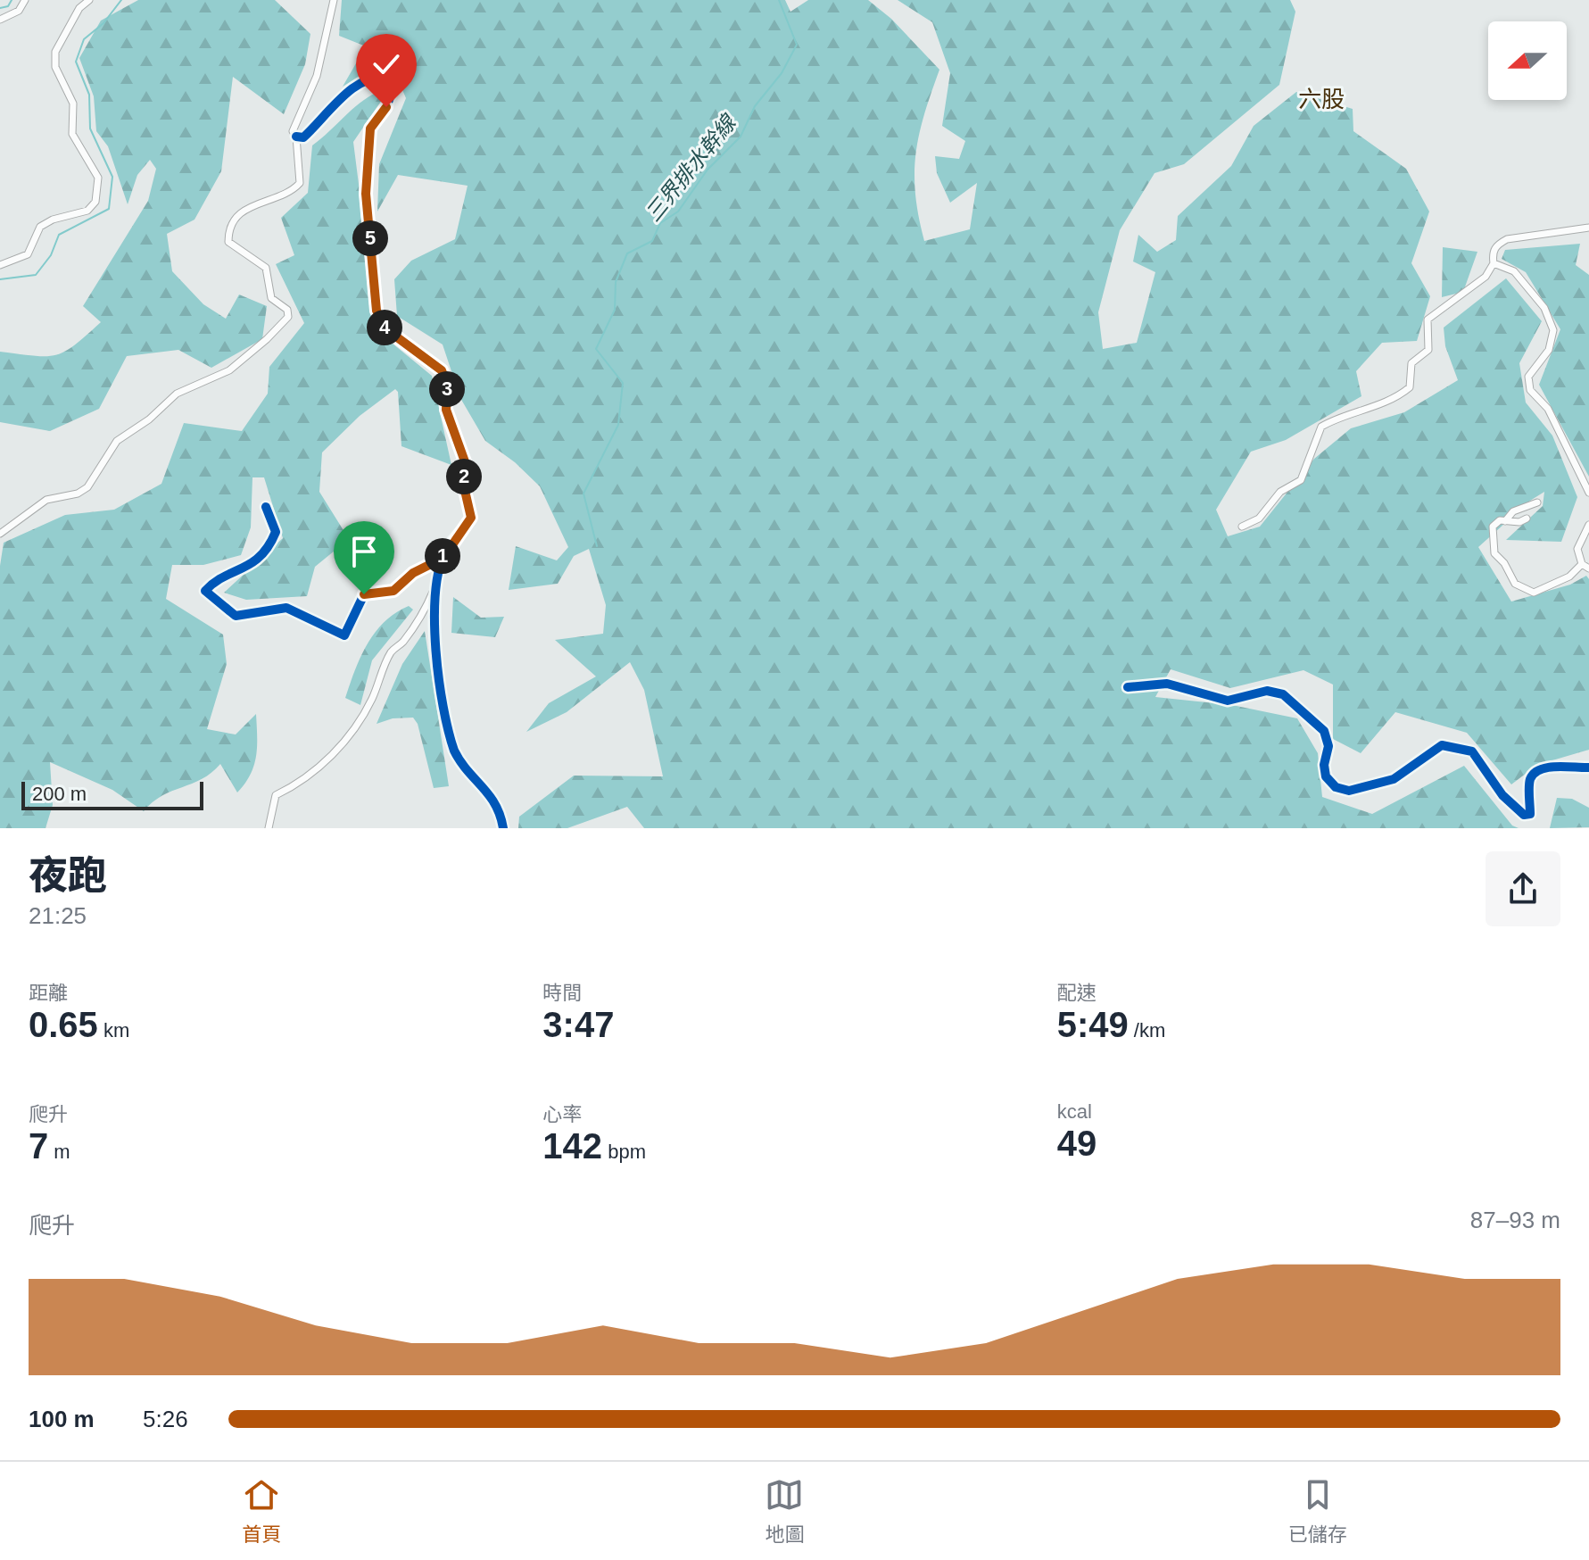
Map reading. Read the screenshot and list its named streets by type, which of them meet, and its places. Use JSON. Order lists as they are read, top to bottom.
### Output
{
  "districts": ["六股"],
  "water": ["三界排水幹線"],
  "scale_bar": "200 m",
  "north": "left",
  "page": {
    "pins": [
      "5",
      "4",
      "3",
      "2",
      "1"
    ],
    "scale": "200 m",
    "heading": ["夜跑", "21:25"],
    "stats": [
      ["距離", "0.65 km"],
      ["時間", "3:47"],
      ["配速", "5:49 /km"],
      ["爬升", "7 m"],
      ["心率", "142 bpm"],
      ["kcal", "49"]
    ],
    "chart": ["爬升", "87–93 m"],
    "list": [
      {
        "name": "100 m",
        "note": "5:26"
      }
    ],
    "tabs": ["首頁", "地圖", "已儲存"]
  }
}
